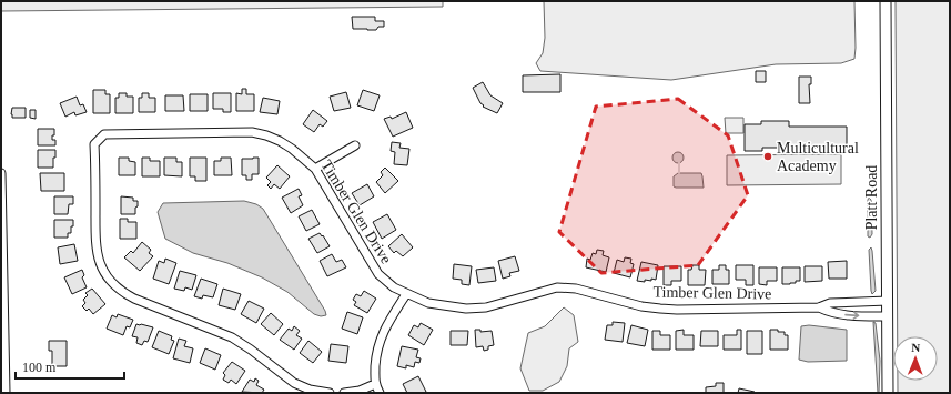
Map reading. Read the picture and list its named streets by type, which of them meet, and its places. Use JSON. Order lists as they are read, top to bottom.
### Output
{
  "streets": {
    "main road": ["Platt Road"],
    "street": ["Timber Glen Drive"]
  },
  "crossings": [
    ["Platt Road", "Timber Glen Drive"]
  ],
  "places": ["Multicultural Academy"],
  "scale_bar": "100 m",
  "north": "top"
}
